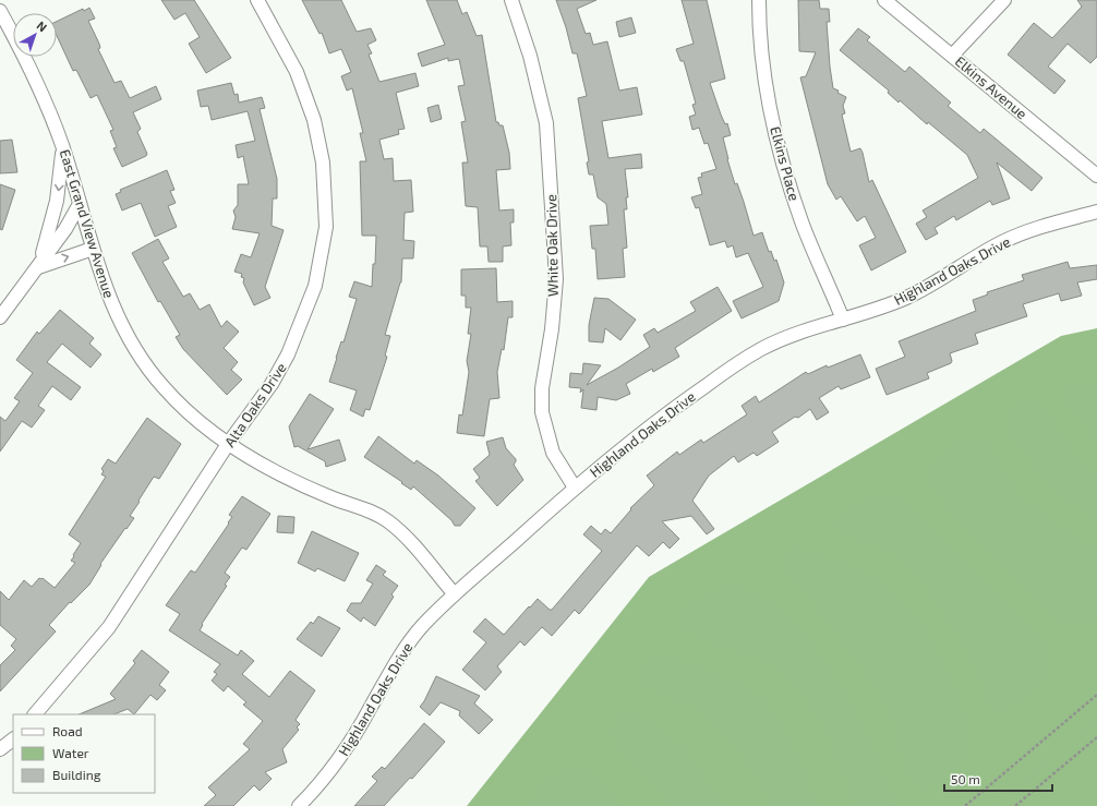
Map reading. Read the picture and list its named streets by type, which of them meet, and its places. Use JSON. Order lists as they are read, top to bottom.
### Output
{
  "streets": {
    "street": [
      "Elkins Avenue",
      "Elkins Place",
      "East Grand View Avenue",
      "White Oak Drive",
      "Highland Oaks Drive",
      "Alta Oaks Drive"
    ]
  },
  "crossings": [
    ["Elkins Place", "Highland Oaks Drive"],
    ["East Grand View Avenue", "Highland Oaks Drive"],
    ["East Grand View Avenue", "Alta Oaks Drive"],
    ["White Oak Drive", "Highland Oaks Drive"]
  ],
  "legend": ["Road", "Water", "Building"],
  "scale_bar": "50 m",
  "north": "top right"
}
